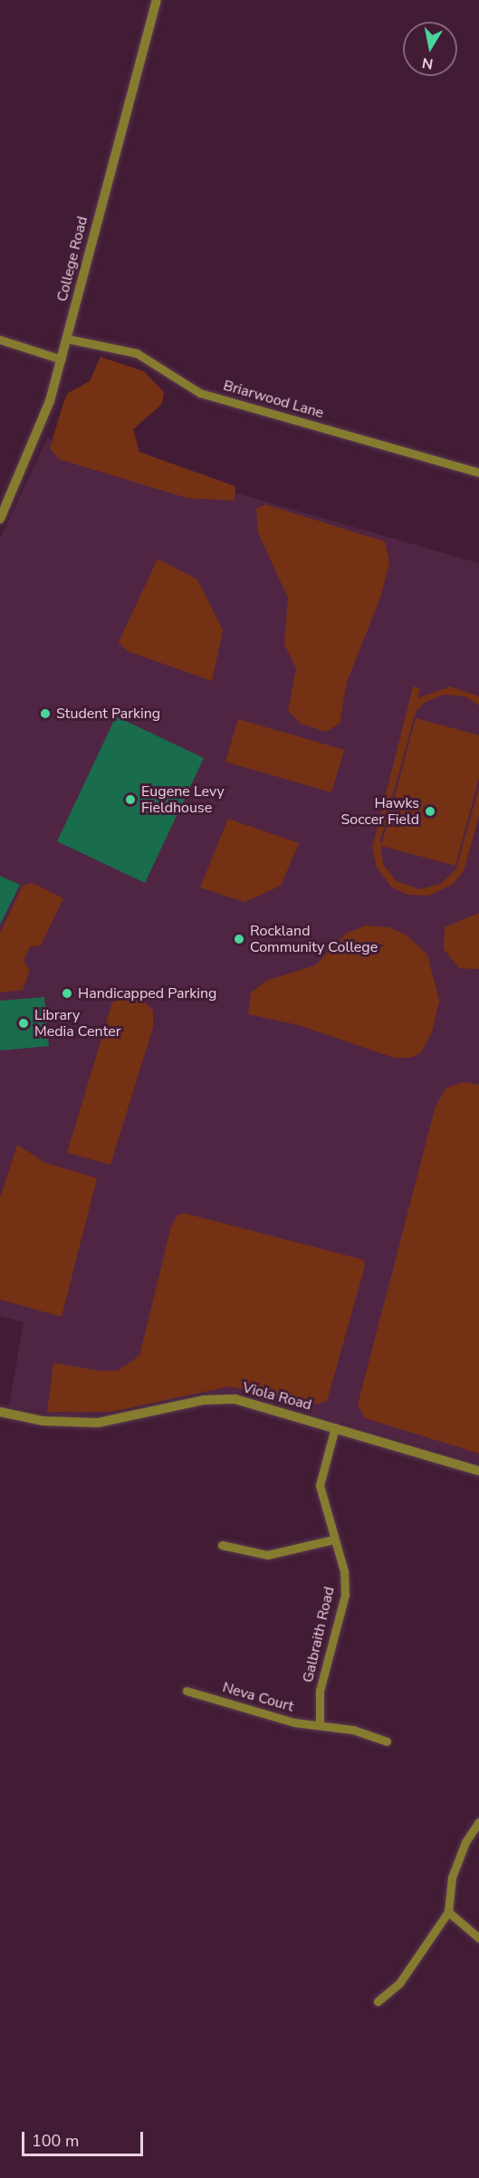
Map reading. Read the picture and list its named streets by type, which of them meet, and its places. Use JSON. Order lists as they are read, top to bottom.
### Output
{
  "streets": {
    "street": [
      "College Road",
      "Briarwood Lane",
      "Viola Road",
      "Galbraith Road",
      "Neva Court"
    ]
  },
  "crossings": [
    ["College Road", "Briarwood Lane"],
    ["Viola Road", "Galbraith Road"],
    ["Galbraith Road", "Neva Court"]
  ],
  "places": [
    "Student Parking",
    "Eugene Levy Fieldhouse",
    "Hawks Soccer Field",
    "Rockland Community College",
    "Handicapped Parking",
    "Library Media Center"
  ],
  "scale_bar": "100 m",
  "north": "bottom"
}
